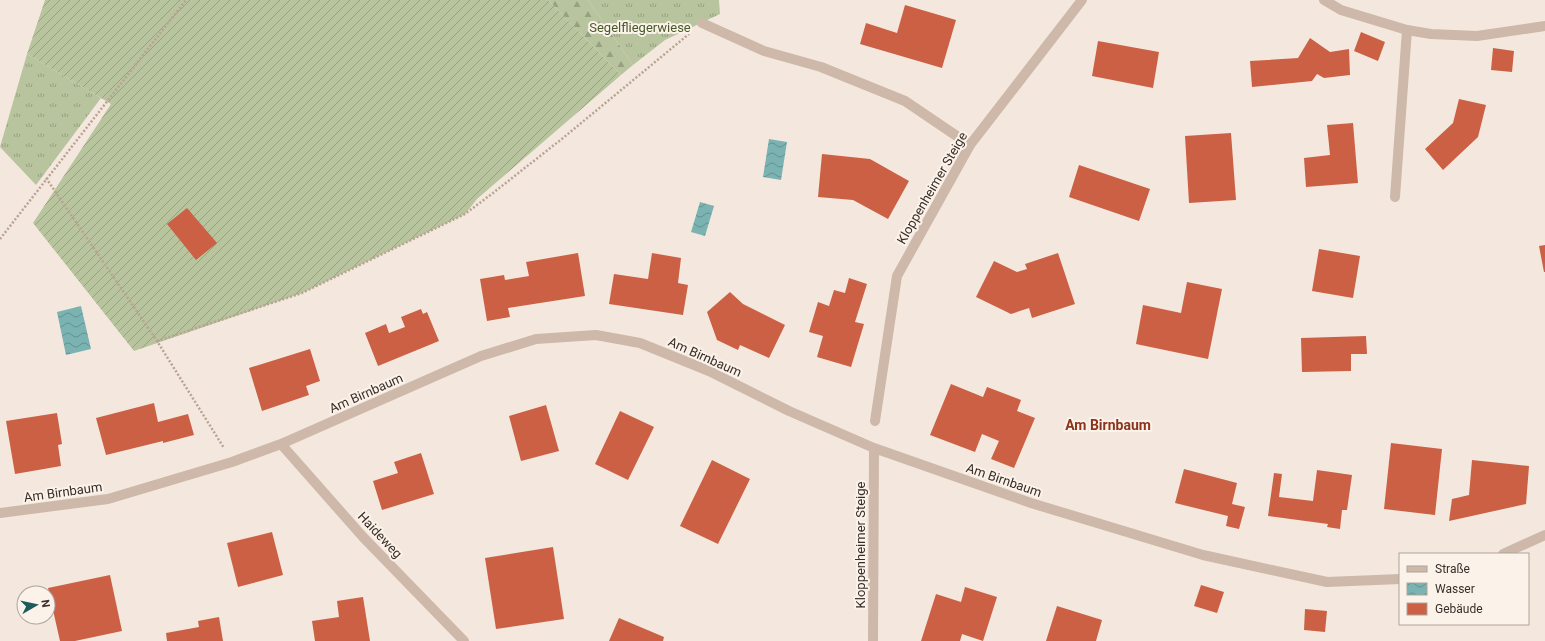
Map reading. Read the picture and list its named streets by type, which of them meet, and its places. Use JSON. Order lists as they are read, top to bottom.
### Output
{
  "streets": {
    "street": ["Kloppenheimer Steige", "Am Birnbaum", "Haideweg"]
  },
  "crossings": [
    ["Kloppenheimer Steige", "Am Birnbaum"],
    ["Am Birnbaum", "Haideweg"]
  ],
  "districts": ["Am Birnbaum"],
  "parks": ["Segelfliegerwiese"],
  "legend": ["Straße", "Wasser", "Gebäude"],
  "north": "right"
}
